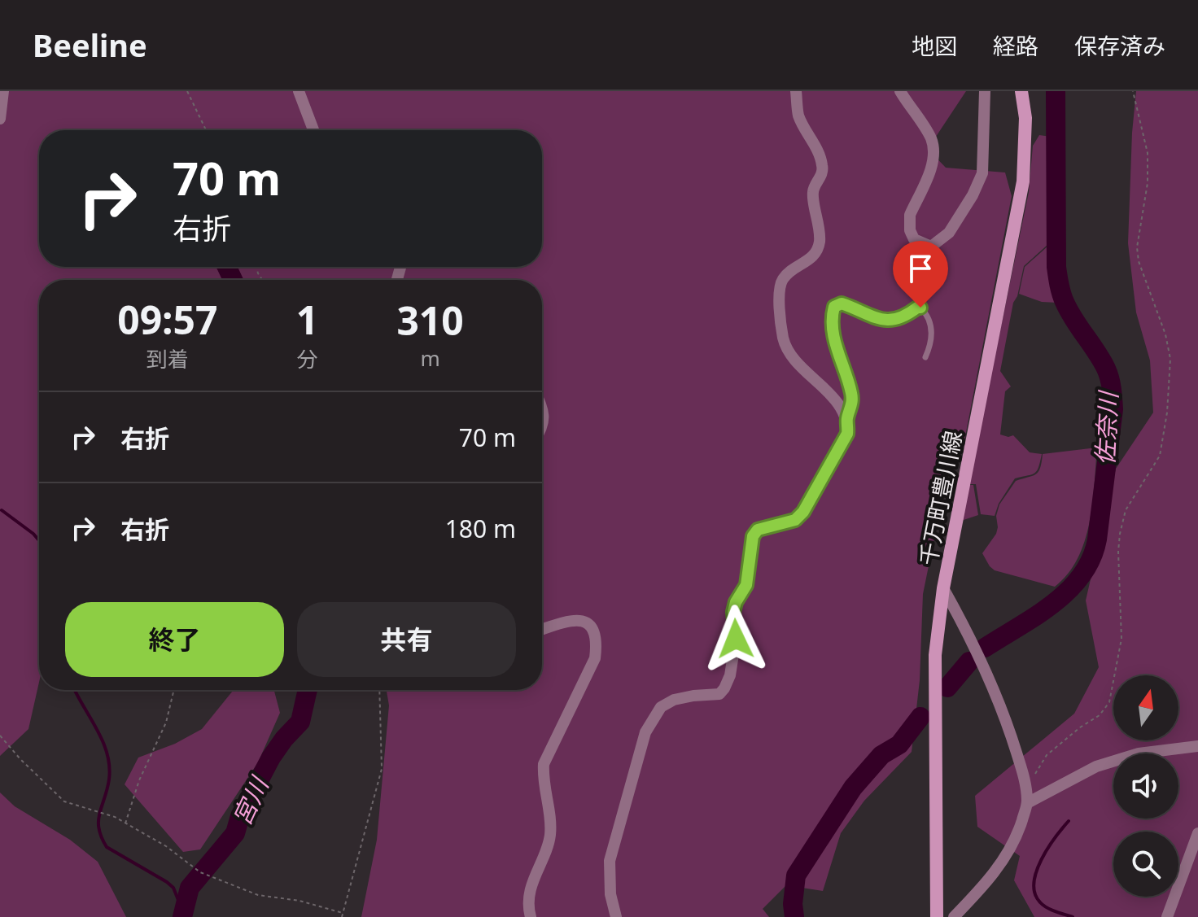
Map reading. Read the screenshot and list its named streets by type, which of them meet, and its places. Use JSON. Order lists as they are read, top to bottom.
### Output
{
  "streets": {
    "main road": ["千万町豊川線"]
  },
  "water": ["佐奈川", "宮川"],
  "north": "top",
  "page": {
    "header": "Beeline",
    "nav": ["地図", "経路", "保存済み"],
    "turn": ["70 m", "右折"],
    "eta": [
      "09:57",
      "到着",
      "1",
      "分",
      "310",
      "m"
    ],
    "list": [
      {
        "name": "右折",
        "value": "70 m"
      },
      {
        "name": "右折",
        "value": "180 m"
      }
    ],
    "buttons": ["終了", "共有"]
  }
}
